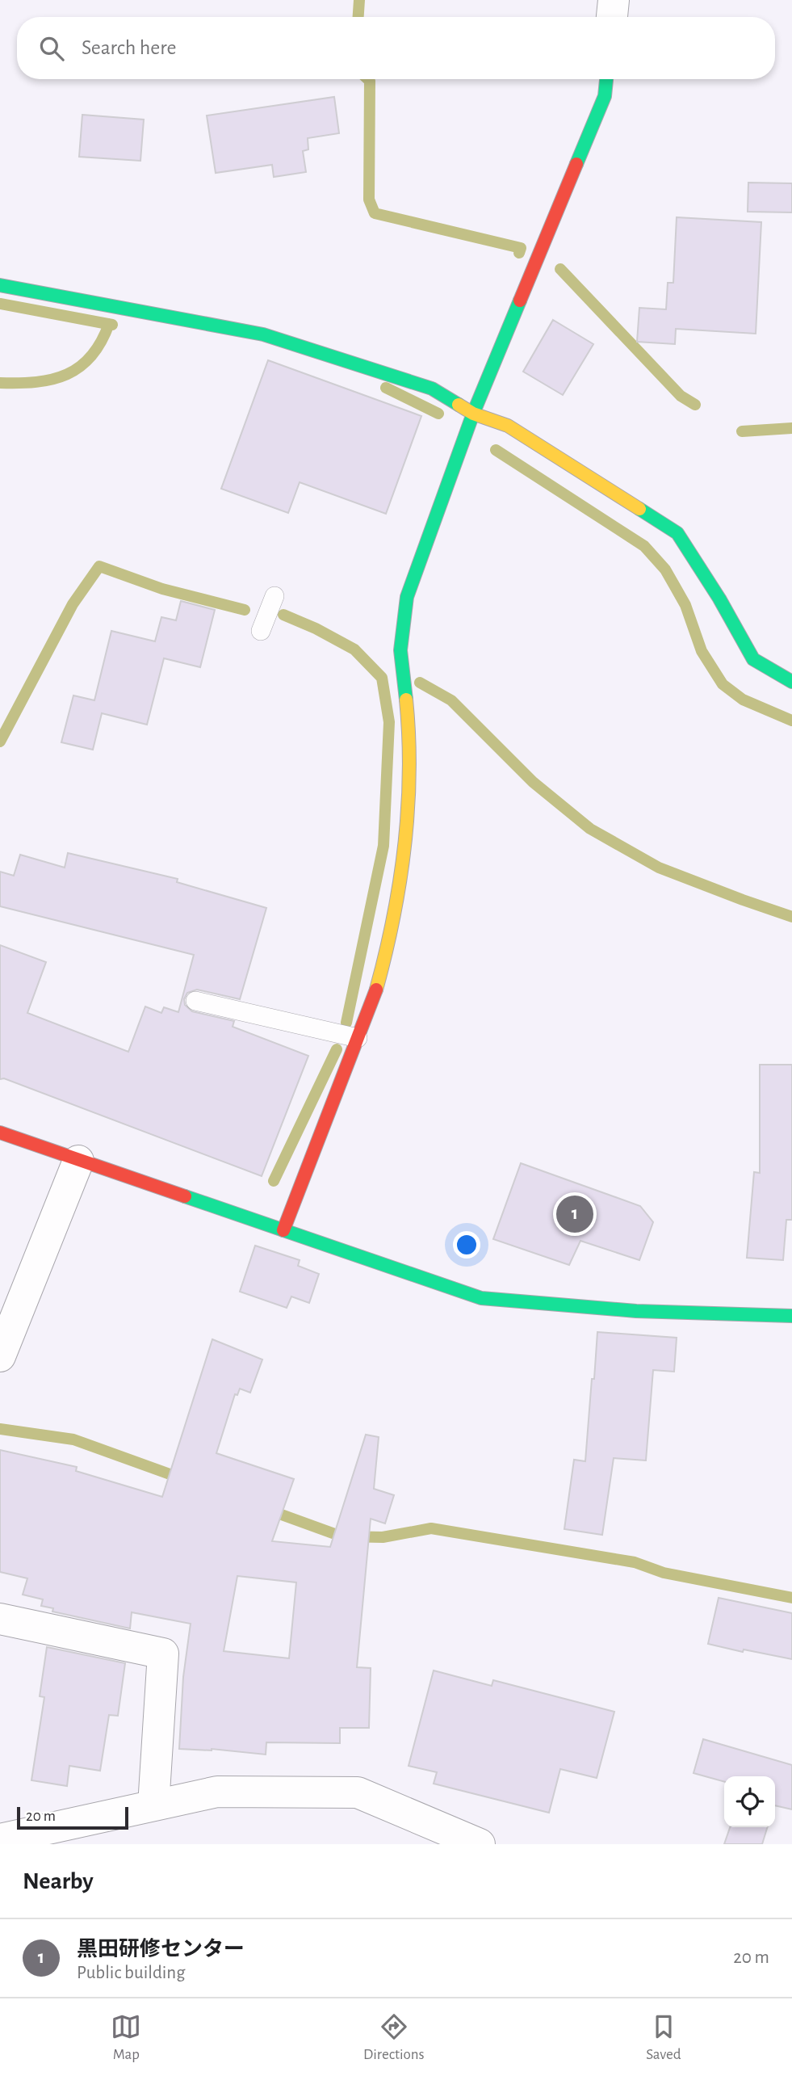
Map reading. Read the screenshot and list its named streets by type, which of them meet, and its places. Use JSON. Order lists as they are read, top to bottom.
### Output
{
  "scale_bar": "20 m",
  "page": {
    "search": "Search here",
    "pins": "1",
    "scale": "20 m",
    "heading": "Nearby",
    "list": [
      {
        "mark": "1",
        "name": "黒田研修センター",
        "note": "Public building",
        "value": "20 m"
      }
    ],
    "nav": ["Map", "Directions", "Saved"]
  }
}
